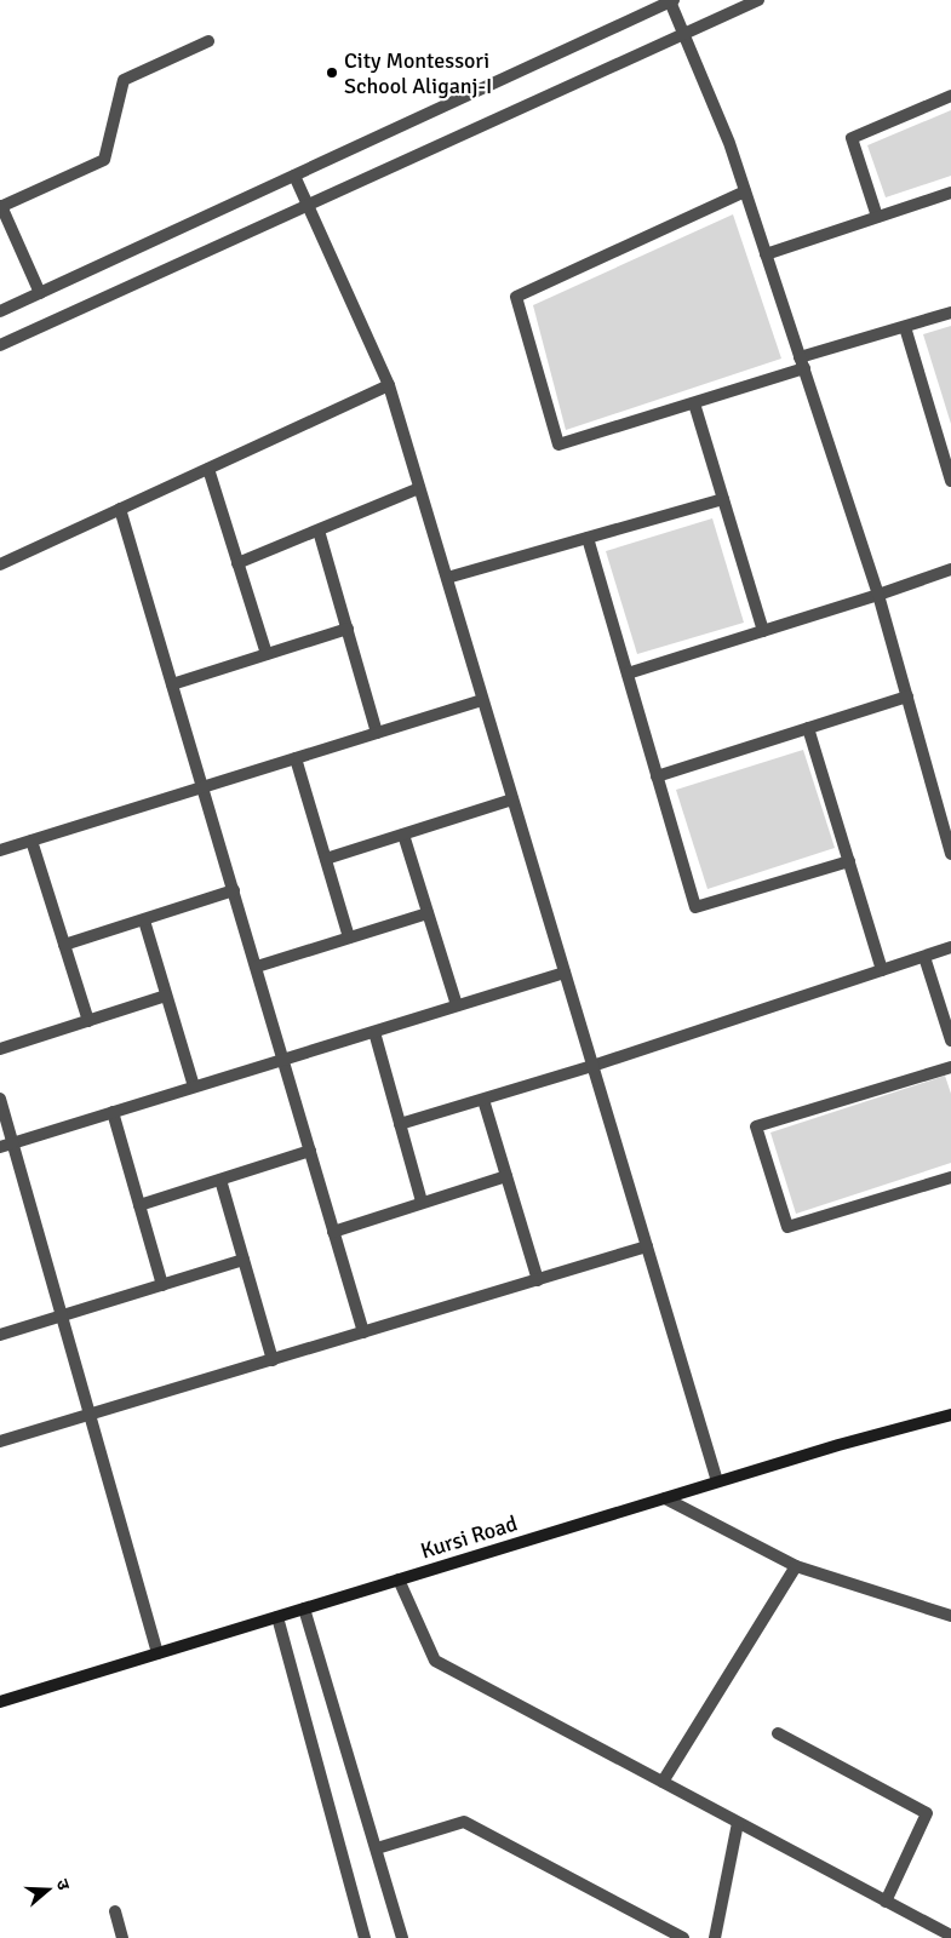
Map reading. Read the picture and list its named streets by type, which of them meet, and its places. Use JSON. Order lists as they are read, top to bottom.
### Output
{
  "streets": {
    "main road": ["Kursi Road"]
  },
  "places": ["City Montessori School Aliganj-I"],
  "north": "right"
}
